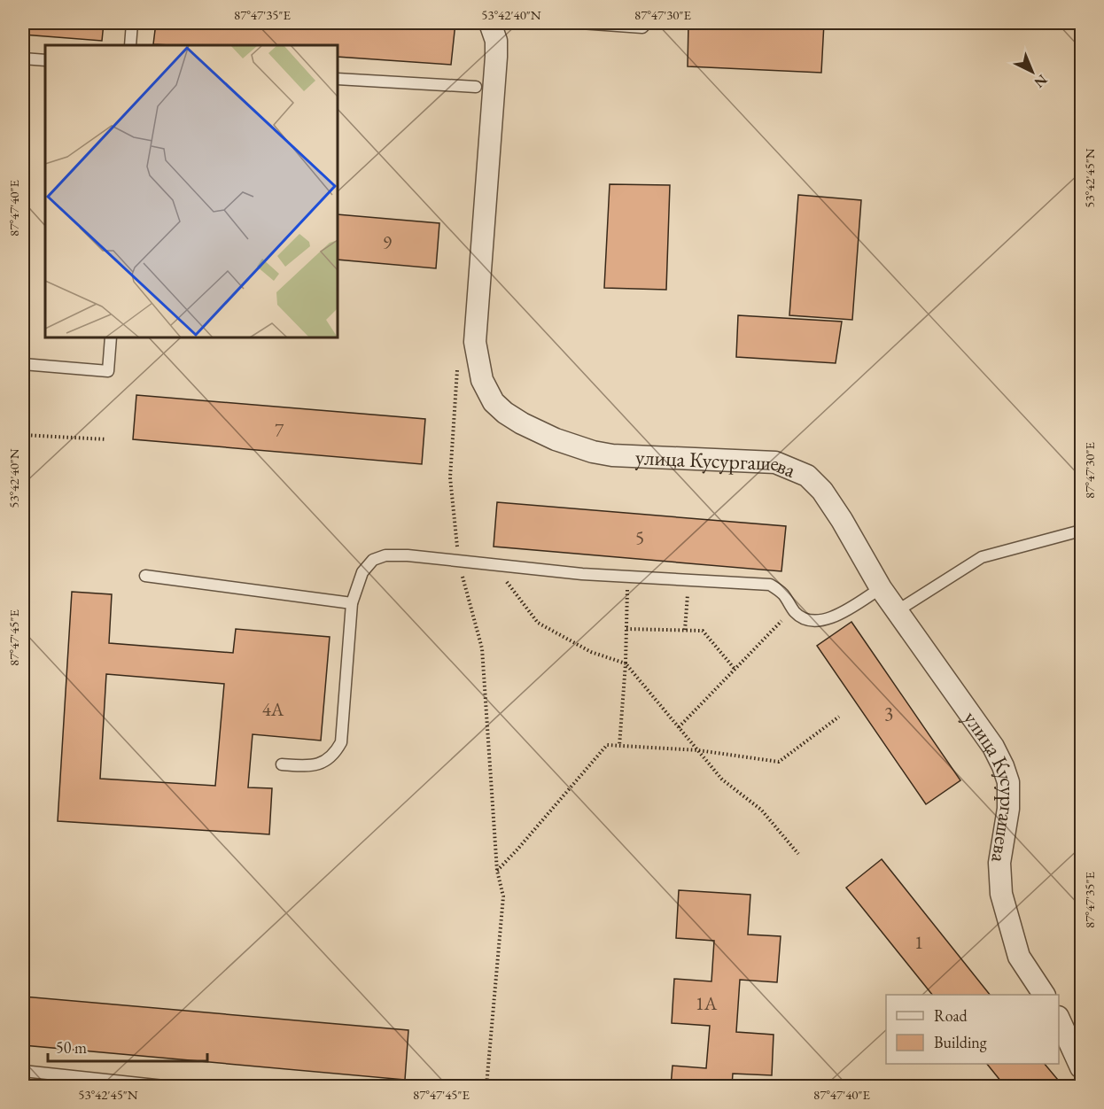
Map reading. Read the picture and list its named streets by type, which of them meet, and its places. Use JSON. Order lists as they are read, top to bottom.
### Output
{
  "streets": {
    "street": ["улица Кусургашева"]
  },
  "house_numbers": [
    "9",
    "7",
    "5",
    "4А",
    "3",
    "1",
    "1А"
  ],
  "legend": ["Road", "Building"],
  "scale_bar": "50 m",
  "north": "bottom right",
  "coordinates": [
    "87°47'35\"E",
    "53°42'40\"N",
    "87°47'30\"E",
    "53°42'45\"N",
    "87°47'40\"E",
    "87°47'45\"E"
  ]
}
